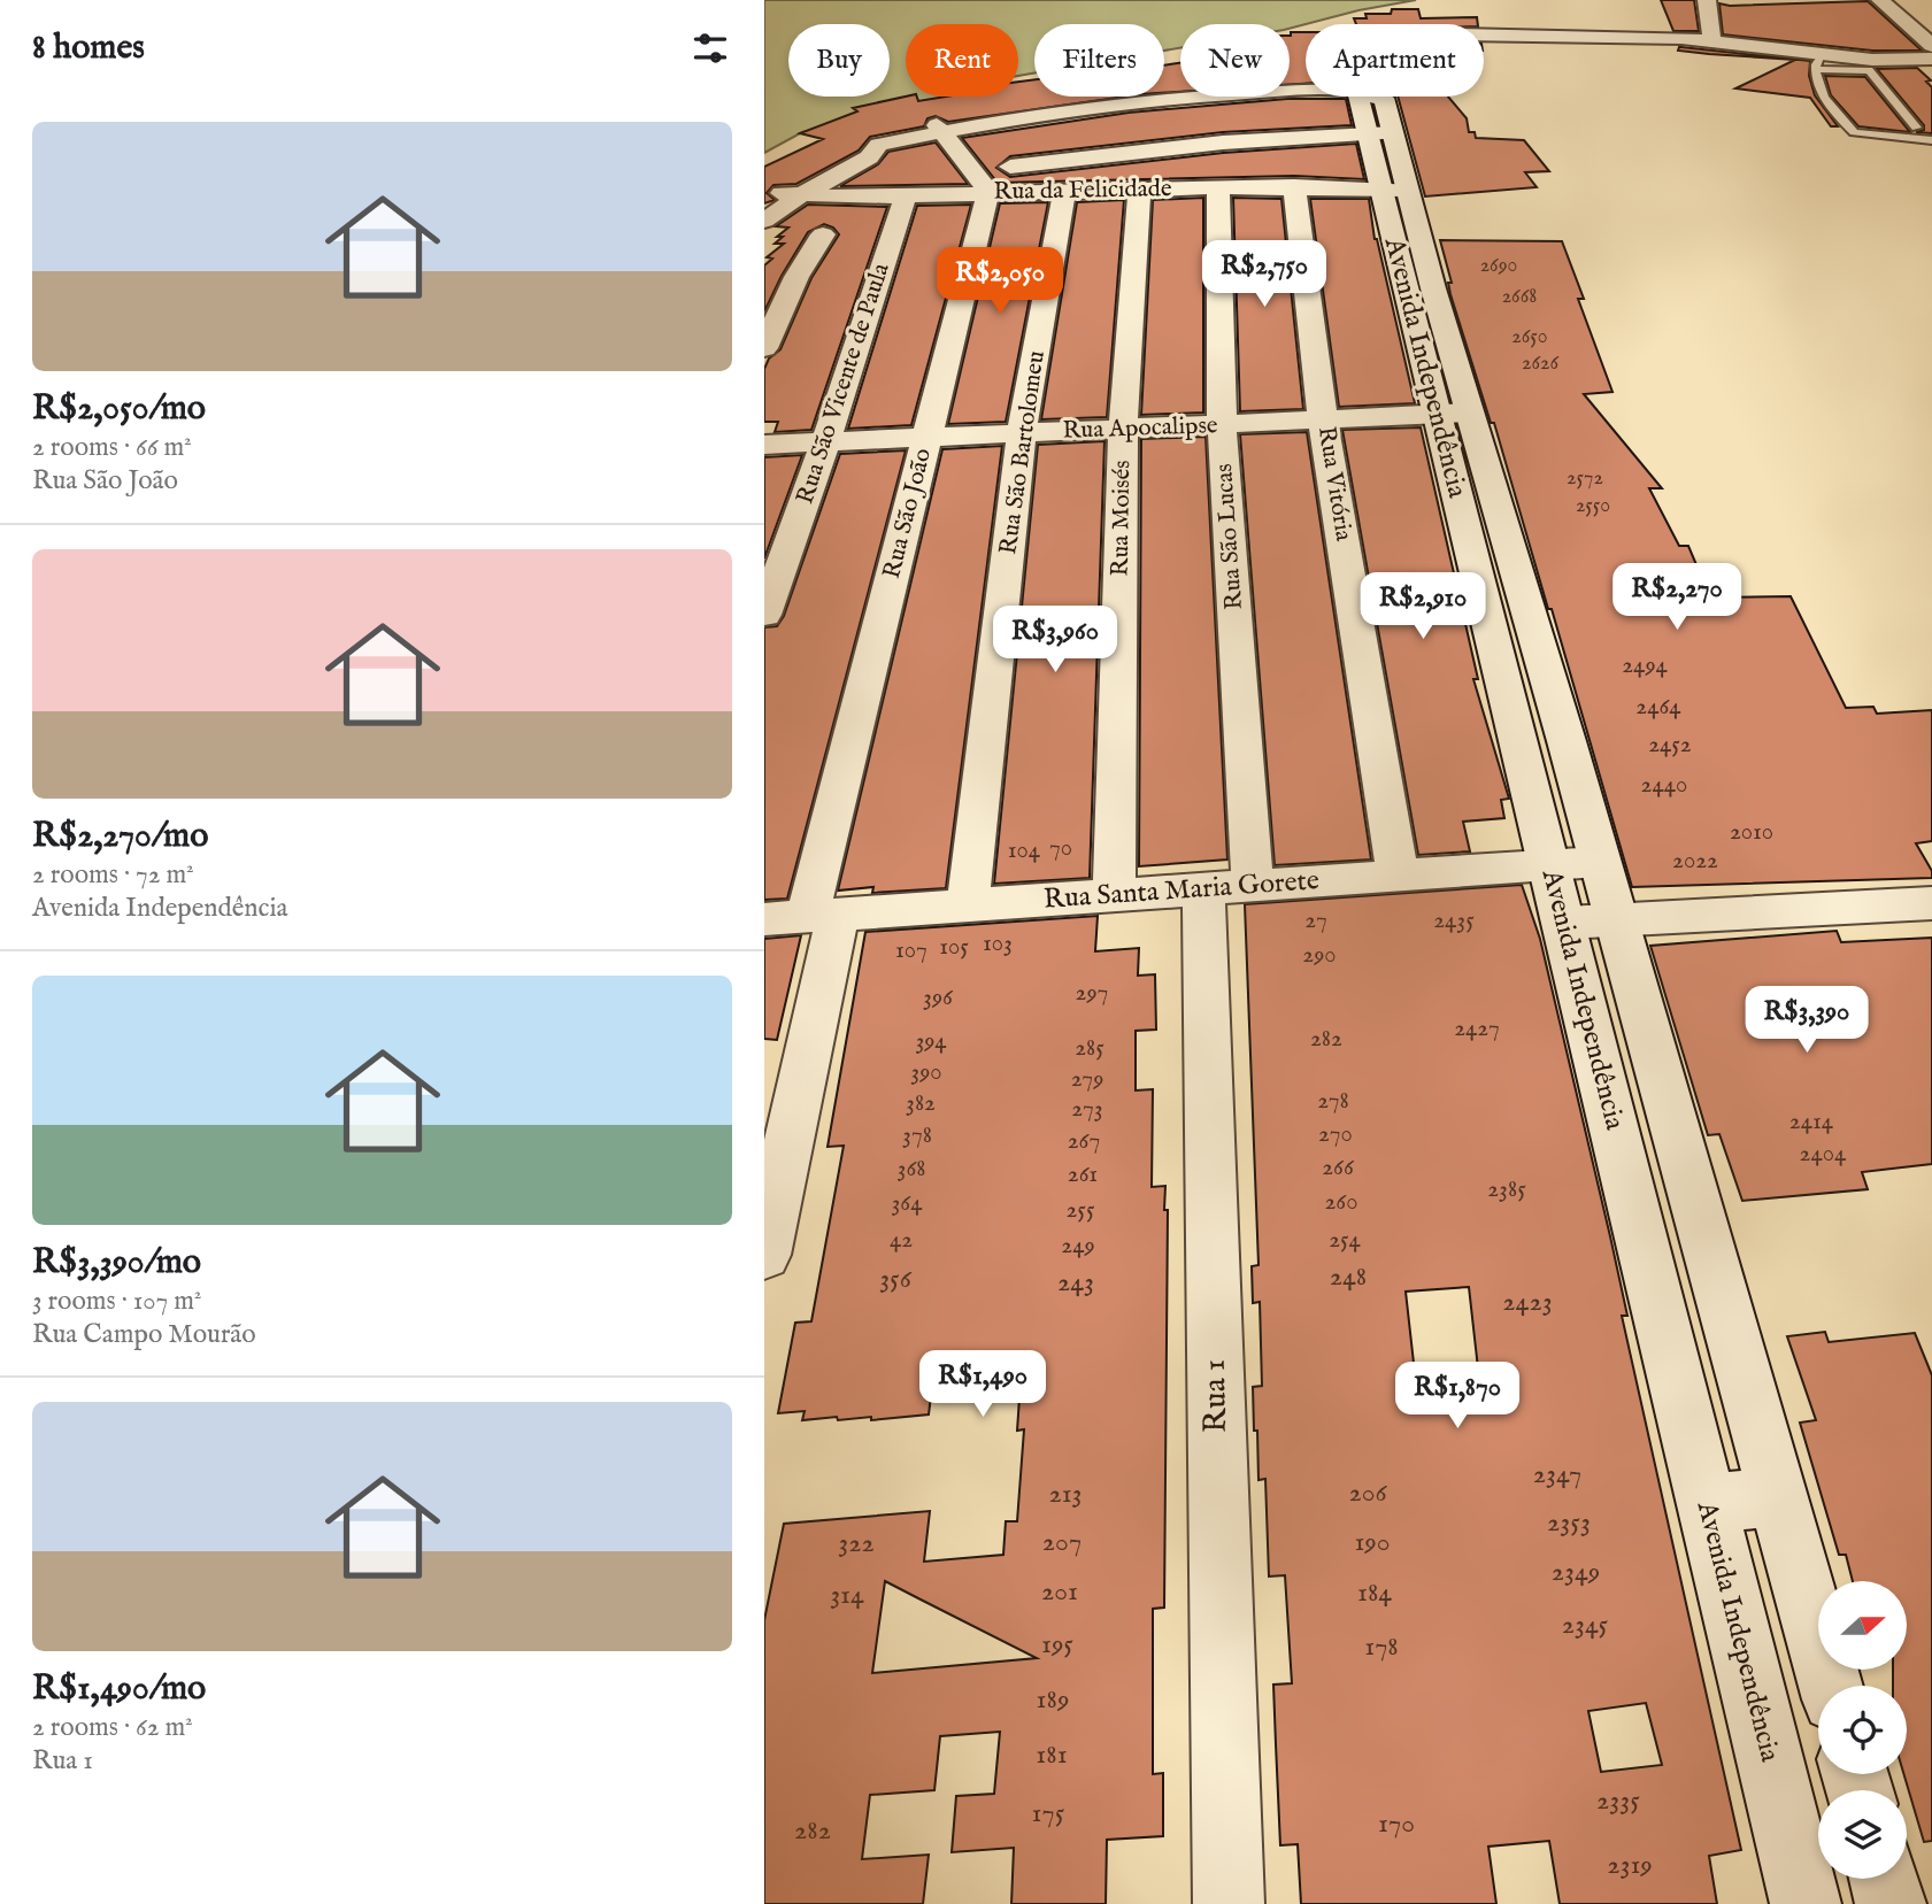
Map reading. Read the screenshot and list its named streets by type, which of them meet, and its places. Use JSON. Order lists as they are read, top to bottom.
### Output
{
  "streets": {
    "street": [
      "Rua da Felicidade",
      "Avenida Independência",
      "Rua São Vicente de Paula",
      "Rua Apocalipse",
      "Rua São Bartolomeu",
      "Rua Vitória",
      "Rua São João",
      "Rua Moisés",
      "Rua São Lucas",
      "Rua Santa Maria Gorete",
      "Rua 1"
    ]
  },
  "crossings": [
    ["Rua da Felicidade", "Avenida Independência"],
    ["Rua da Felicidade", "Rua São Vicente de Paula"],
    ["Rua da Felicidade", "Rua São Bartolomeu"],
    ["Rua da Felicidade", "Rua Vitória"],
    ["Rua da Felicidade", "Rua São João"],
    ["Rua da Felicidade", "Rua Moisés"],
    ["Rua da Felicidade", "Rua São Lucas"],
    ["Avenida Independência", "Rua Apocalipse"],
    ["Avenida Independência", "Rua Santa Maria Gorete"],
    ["Rua São Vicente de Paula", "Rua Apocalipse"],
    ["Rua Apocalipse", "Rua São Bartolomeu"],
    ["Rua Apocalipse", "Rua Vitória"],
    ["Rua Apocalipse", "Rua São João"],
    ["Rua Apocalipse", "Rua Moisés"],
    ["Rua Apocalipse", "Rua São Lucas"],
    ["Rua São Bartolomeu", "Rua Santa Maria Gorete"],
    ["Rua Vitória", "Rua Santa Maria Gorete"],
    ["Rua São João", "Rua Santa Maria Gorete"],
    ["Rua Moisés", "Rua Santa Maria Gorete"],
    ["Rua São Lucas", "Rua Santa Maria Gorete"],
    ["Rua São Lucas", "Rua 1"],
    ["Rua Santa Maria Gorete", "Rua 1"]
  ],
  "house_numbers": [
    "2690",
    "2668",
    "2650",
    "2626",
    "2572",
    "2550",
    "2494",
    "2464",
    "2452",
    "2440",
    "2010",
    "70",
    "104",
    "2022",
    "27",
    "2435",
    "103",
    "105",
    "107",
    "290",
    "297",
    "396",
    "2427",
    "282",
    "394",
    "285",
    "390",
    "279",
    "278",
    "382",
    "273",
    "2414",
    "270",
    "378",
    "267",
    "2404",
    "266",
    "368",
    "261",
    "2385",
    "260",
    "364",
    "255",
    "42",
    "254",
    "249",
    "248",
    "356",
    "243",
    "2423",
    "2347",
    "206",
    "213",
    "2353",
    "207",
    "190",
    "322",
    "2349",
    "201",
    "184",
    "314",
    "2345",
    "195",
    "178",
    "189",
    "181",
    "2335",
    "175",
    "170",
    "282",
    "2319"
  ],
  "north": "right",
  "page": {
    "heading": "8 homes",
    "chip": [
      "Buy",
      "Rent",
      "Filters",
      "New",
      "Apartment"
    ],
    "list": [
      {
        "name": "R$2,050/mo",
        "note": "2 rooms · 66 m² · Rua São João"
      },
      {
        "name": "R$2,270/mo",
        "note": "2 rooms · 72 m² · Avenida Independência"
      },
      {
        "name": "R$3,390/mo",
        "note": "3 rooms · 107 m² · Rua Campo Mourão"
      },
      {
        "name": "R$1,490/mo",
        "note": "2 rooms · 62 m² · Rua 1"
      }
    ],
    "price": [
      "R$2,750",
      "R$2,050",
      "R$2,270",
      "R$2,910",
      "R$3,960",
      "R$3,390",
      "R$1,490",
      "R$1,870"
    ]
  }
}
